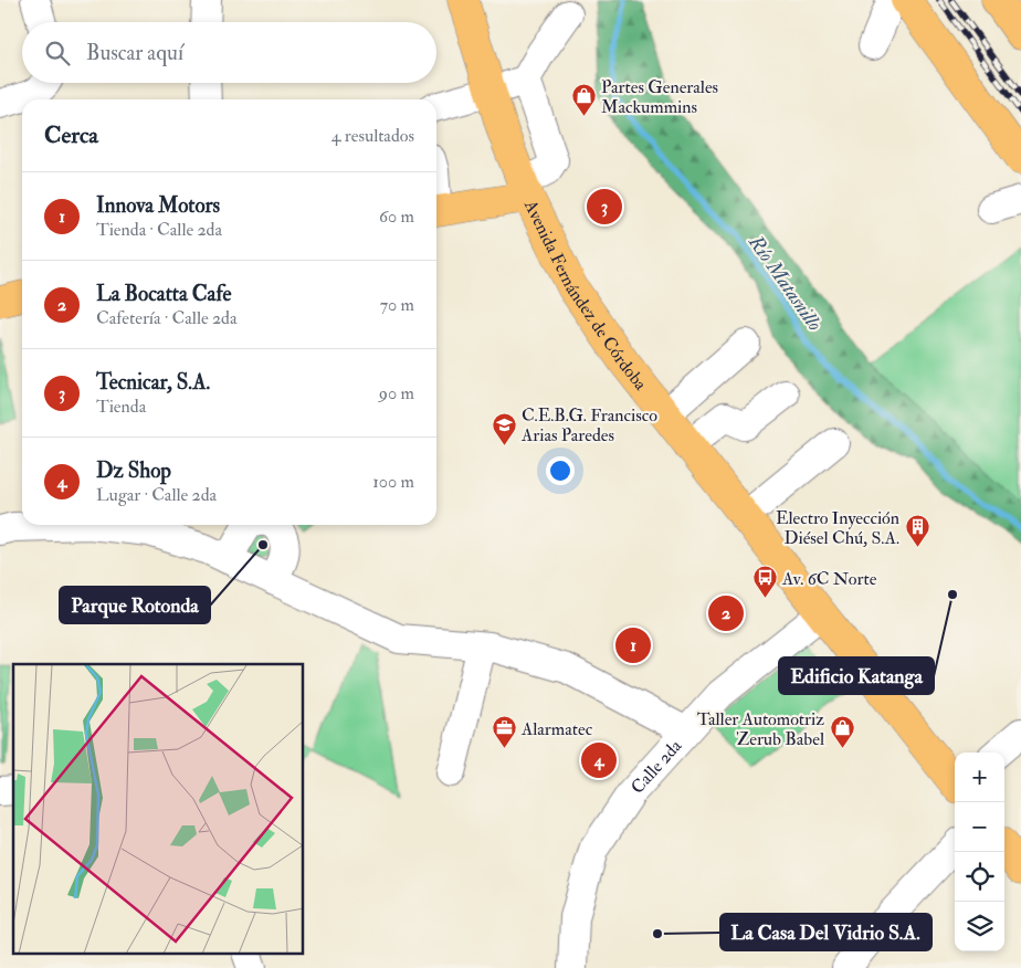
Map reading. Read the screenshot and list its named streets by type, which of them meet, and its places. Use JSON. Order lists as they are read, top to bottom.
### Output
{
  "streets": {
    "main road": ["Avenida Fernández de Córdoba"],
    "street": ["Calle 2da"]
  },
  "crossings": [
    ["Avenida Fernández de Córdoba", "Calle 2da"]
  ],
  "water": ["Río Matasnillo"],
  "places": {
    "shop": ["Partes Generales Mackummins", "Taller Automotriz Zerub Babel"],
    "school or university": ["C.E.B.G. Francisco Arias Paredes"],
    "other": ["Parque Rotonda", "Edificio Katanga", "La Casa Del Vidrio S.A."],
    "building": ["Electro Inyección Diésel Chú, S.A."],
    "bus stop": ["Av. 6C Norte"],
    "office": ["Alarmatec"]
  },
  "page": {
    "search": "Buscar aquí",
    "heading": ["Cerca", "4 resultados"],
    "list": [
      {
        "mark": "1",
        "name": "Innova Motors",
        "note": "Tienda · Calle 2da",
        "value": "60 m"
      },
      {
        "mark": "2",
        "name": "La Bocatta Cafe",
        "note": "Cafetería · Calle 2da",
        "value": "70 m"
      },
      {
        "mark": "3",
        "name": "Tecnicar, S.A.",
        "note": "Tienda",
        "value": "90 m"
      },
      {
        "mark": "4",
        "name": "Dz Shop",
        "note": "Lugar · Calle 2da",
        "value": "100 m"
      }
    ],
    "pins": [
      "3",
      "2",
      "1",
      "4"
    ],
    "map_buttons": ["+", "−"]
  }
}
